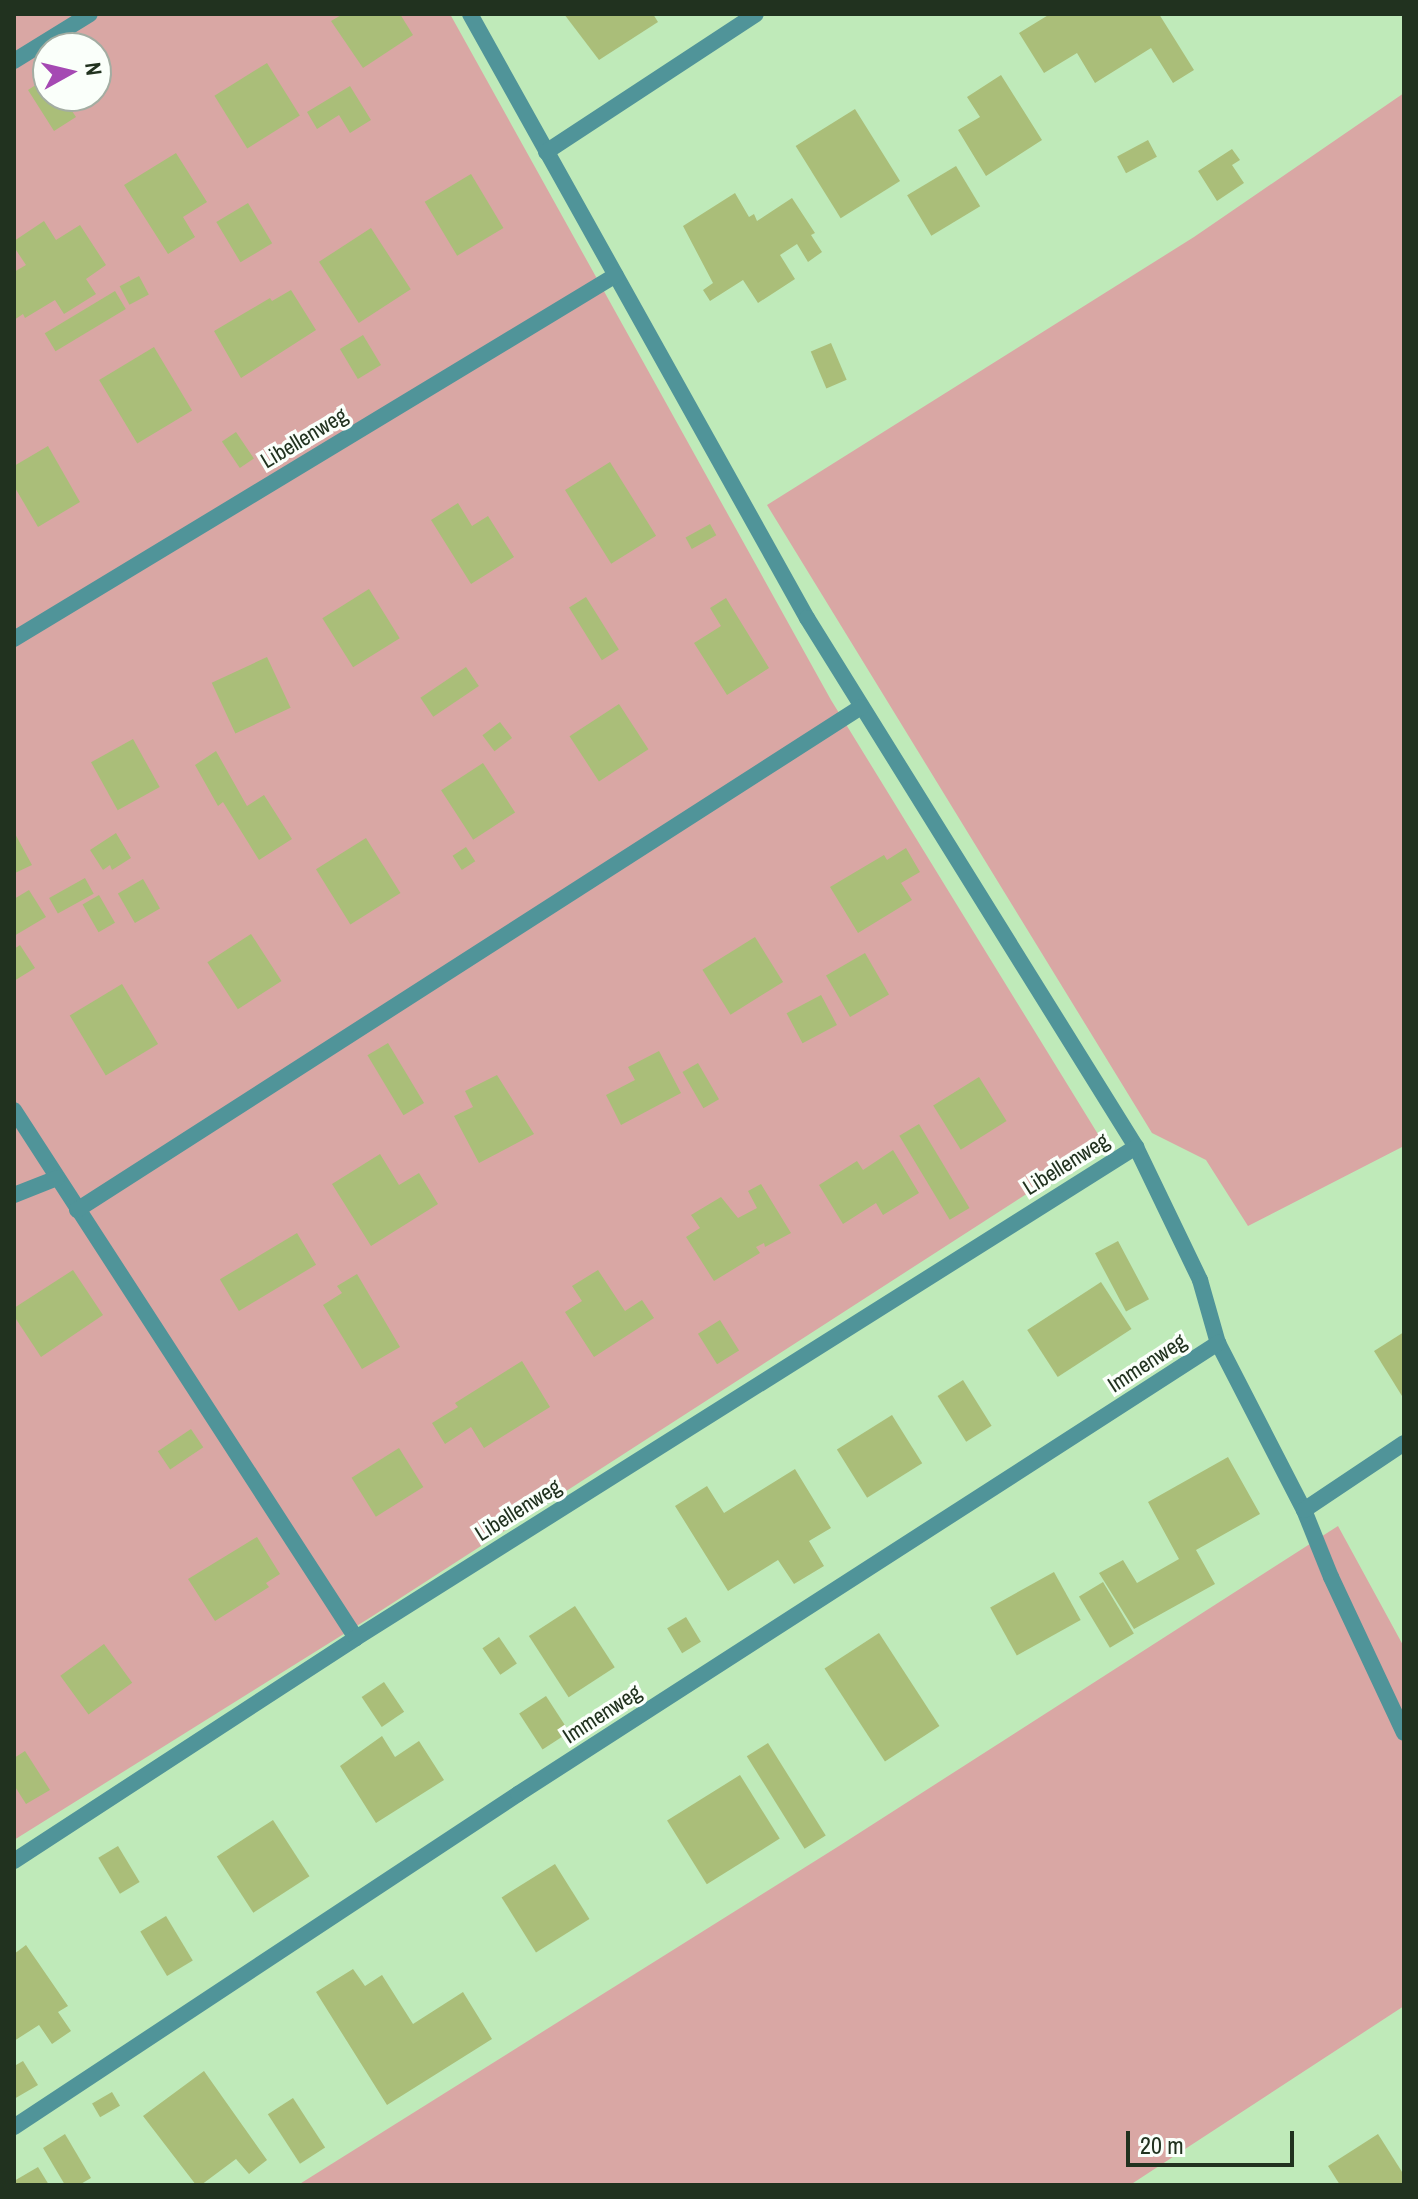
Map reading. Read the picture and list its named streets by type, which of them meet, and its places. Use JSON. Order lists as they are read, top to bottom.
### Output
{
  "streets": {
    "street": ["Libellenweg", "Immenweg"]
  },
  "crossings": [
    ["Libellenweg", "Immenweg"]
  ],
  "scale_bar": "20 m",
  "north": "right"
}
